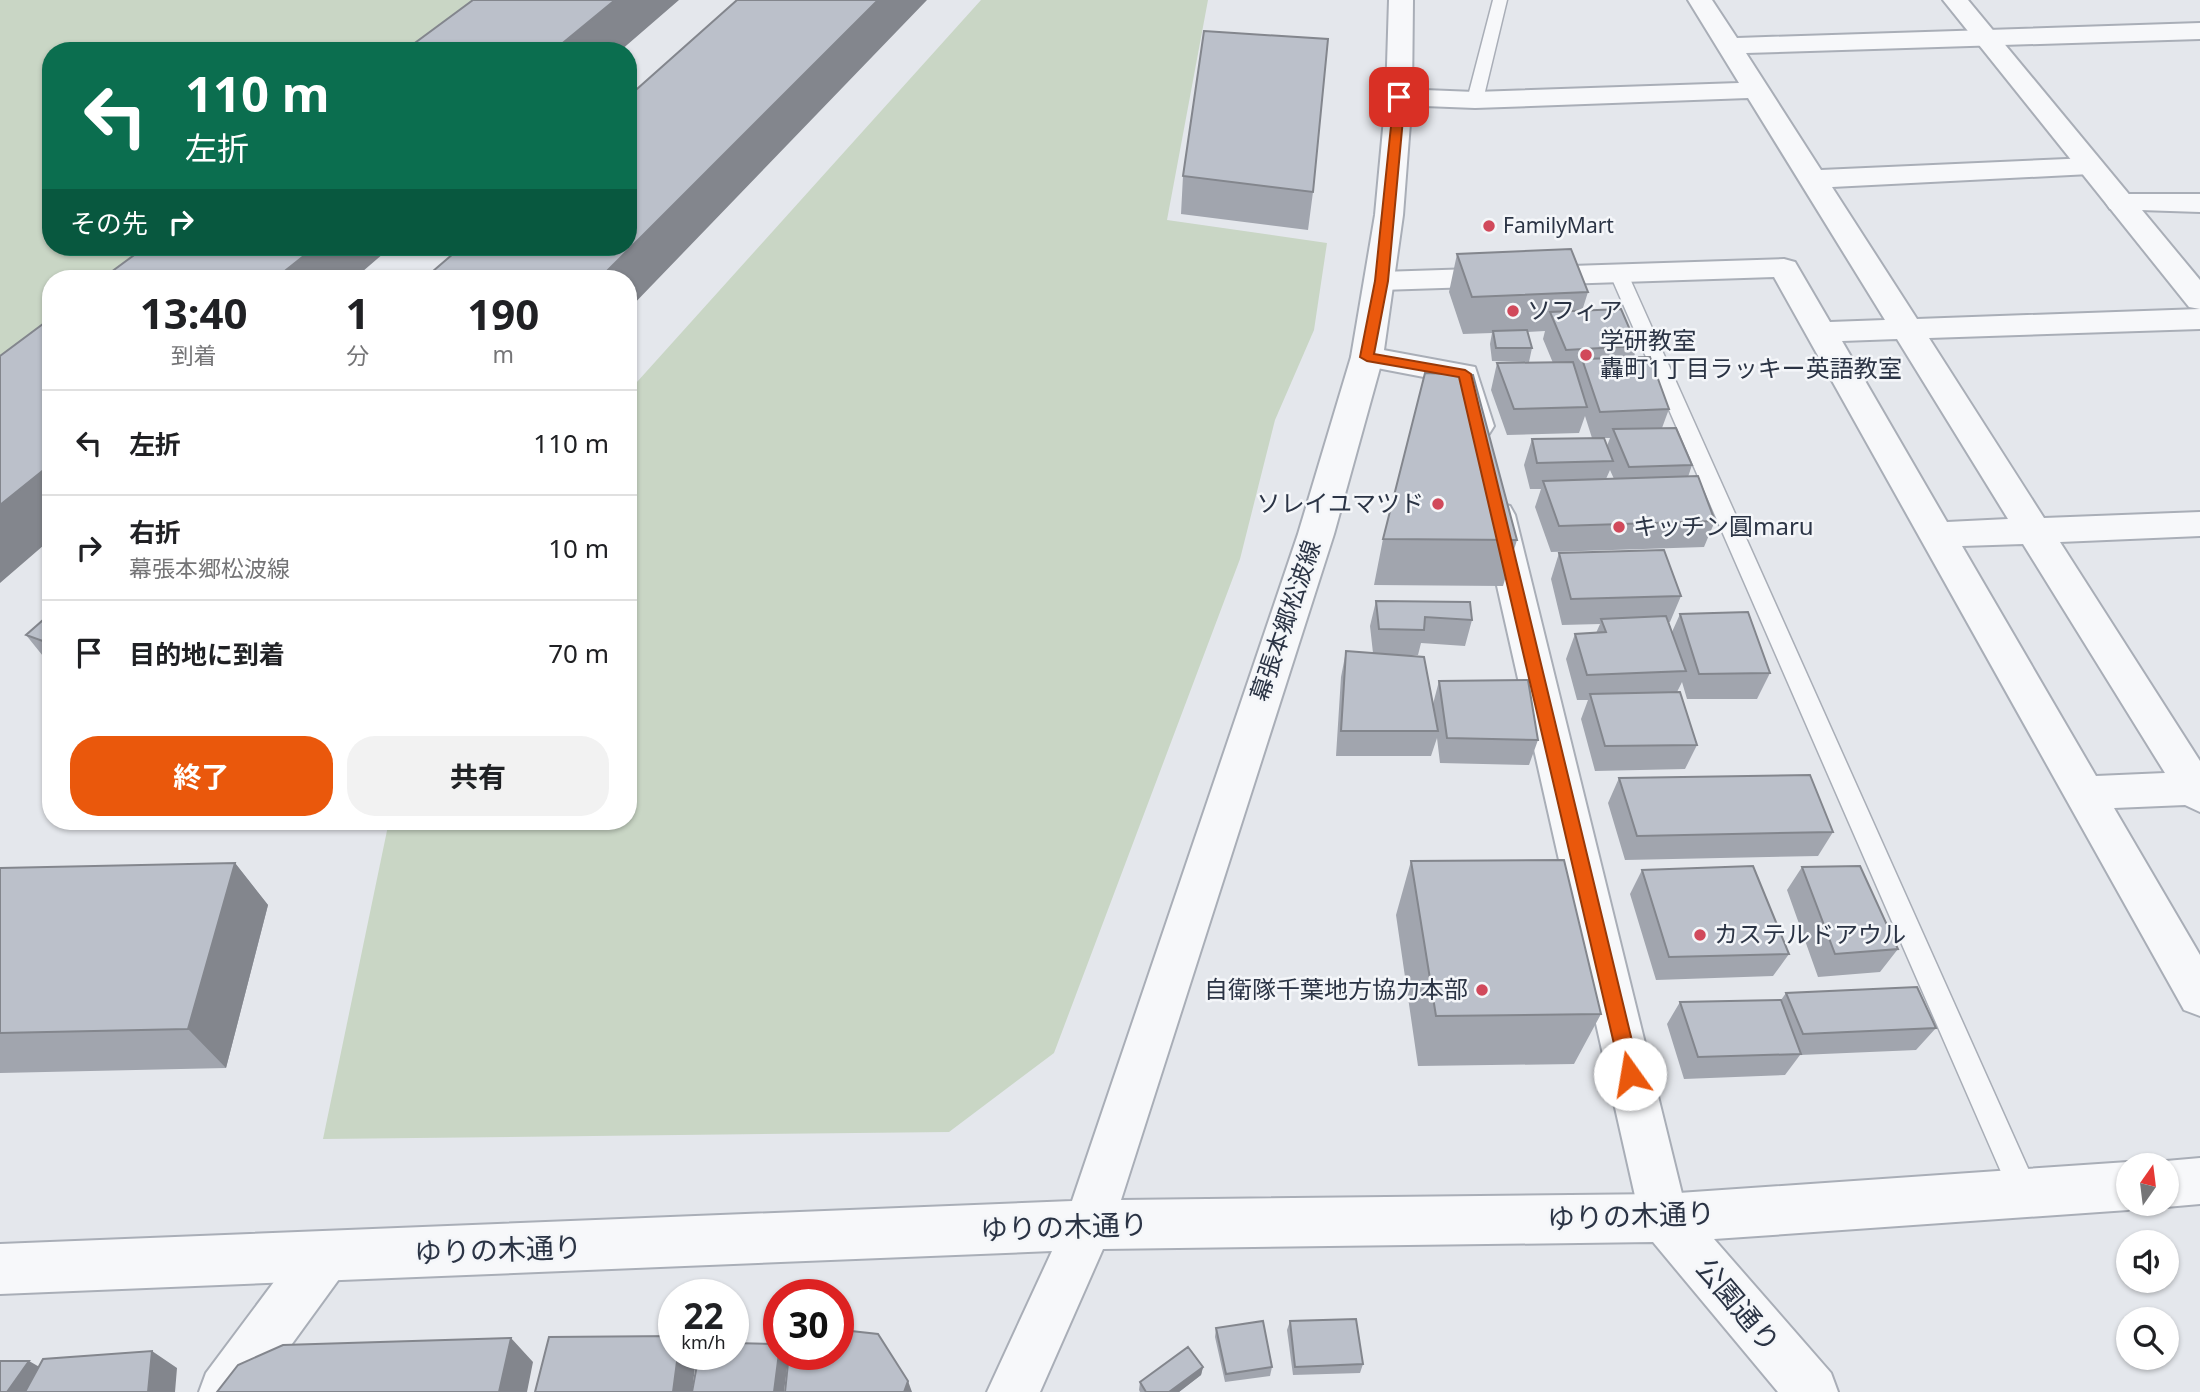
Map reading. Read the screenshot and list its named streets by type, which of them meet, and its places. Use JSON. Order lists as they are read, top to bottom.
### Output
{
  "streets": {
    "street": ["幕張本郷松波線", "ゆりの木通り", "公園通り"]
  },
  "crossings": [
    ["幕張本郷松波線", "ゆりの木通り"],
    ["ゆりの木通り", "公園通り"]
  ],
  "places": [
    "FamilyMart",
    "ソフィア",
    "学研教室 轟町1丁目ラッキー英語教室",
    "ソレイユマツド",
    "キッチン圓maru",
    "カステルドアウル",
    "自衛隊千葉地方協力本部"
  ],
  "north": "top",
  "page": {
    "turn": ["110 m", "左折"],
    "then": "その先",
    "eta": [
      "13:40",
      "到着",
      "1",
      "分",
      "190",
      "m"
    ],
    "list": [
      {
        "name": "左折",
        "value": "110 m"
      },
      {
        "name": "右折",
        "note": "幕張本郷松波線",
        "value": "10 m"
      },
      {
        "name": "目的地に到着",
        "value": "70 m"
      }
    ],
    "buttons": ["終了", "共有"],
    "speed": "22 km/h",
    "limit": "30"
  }
}
